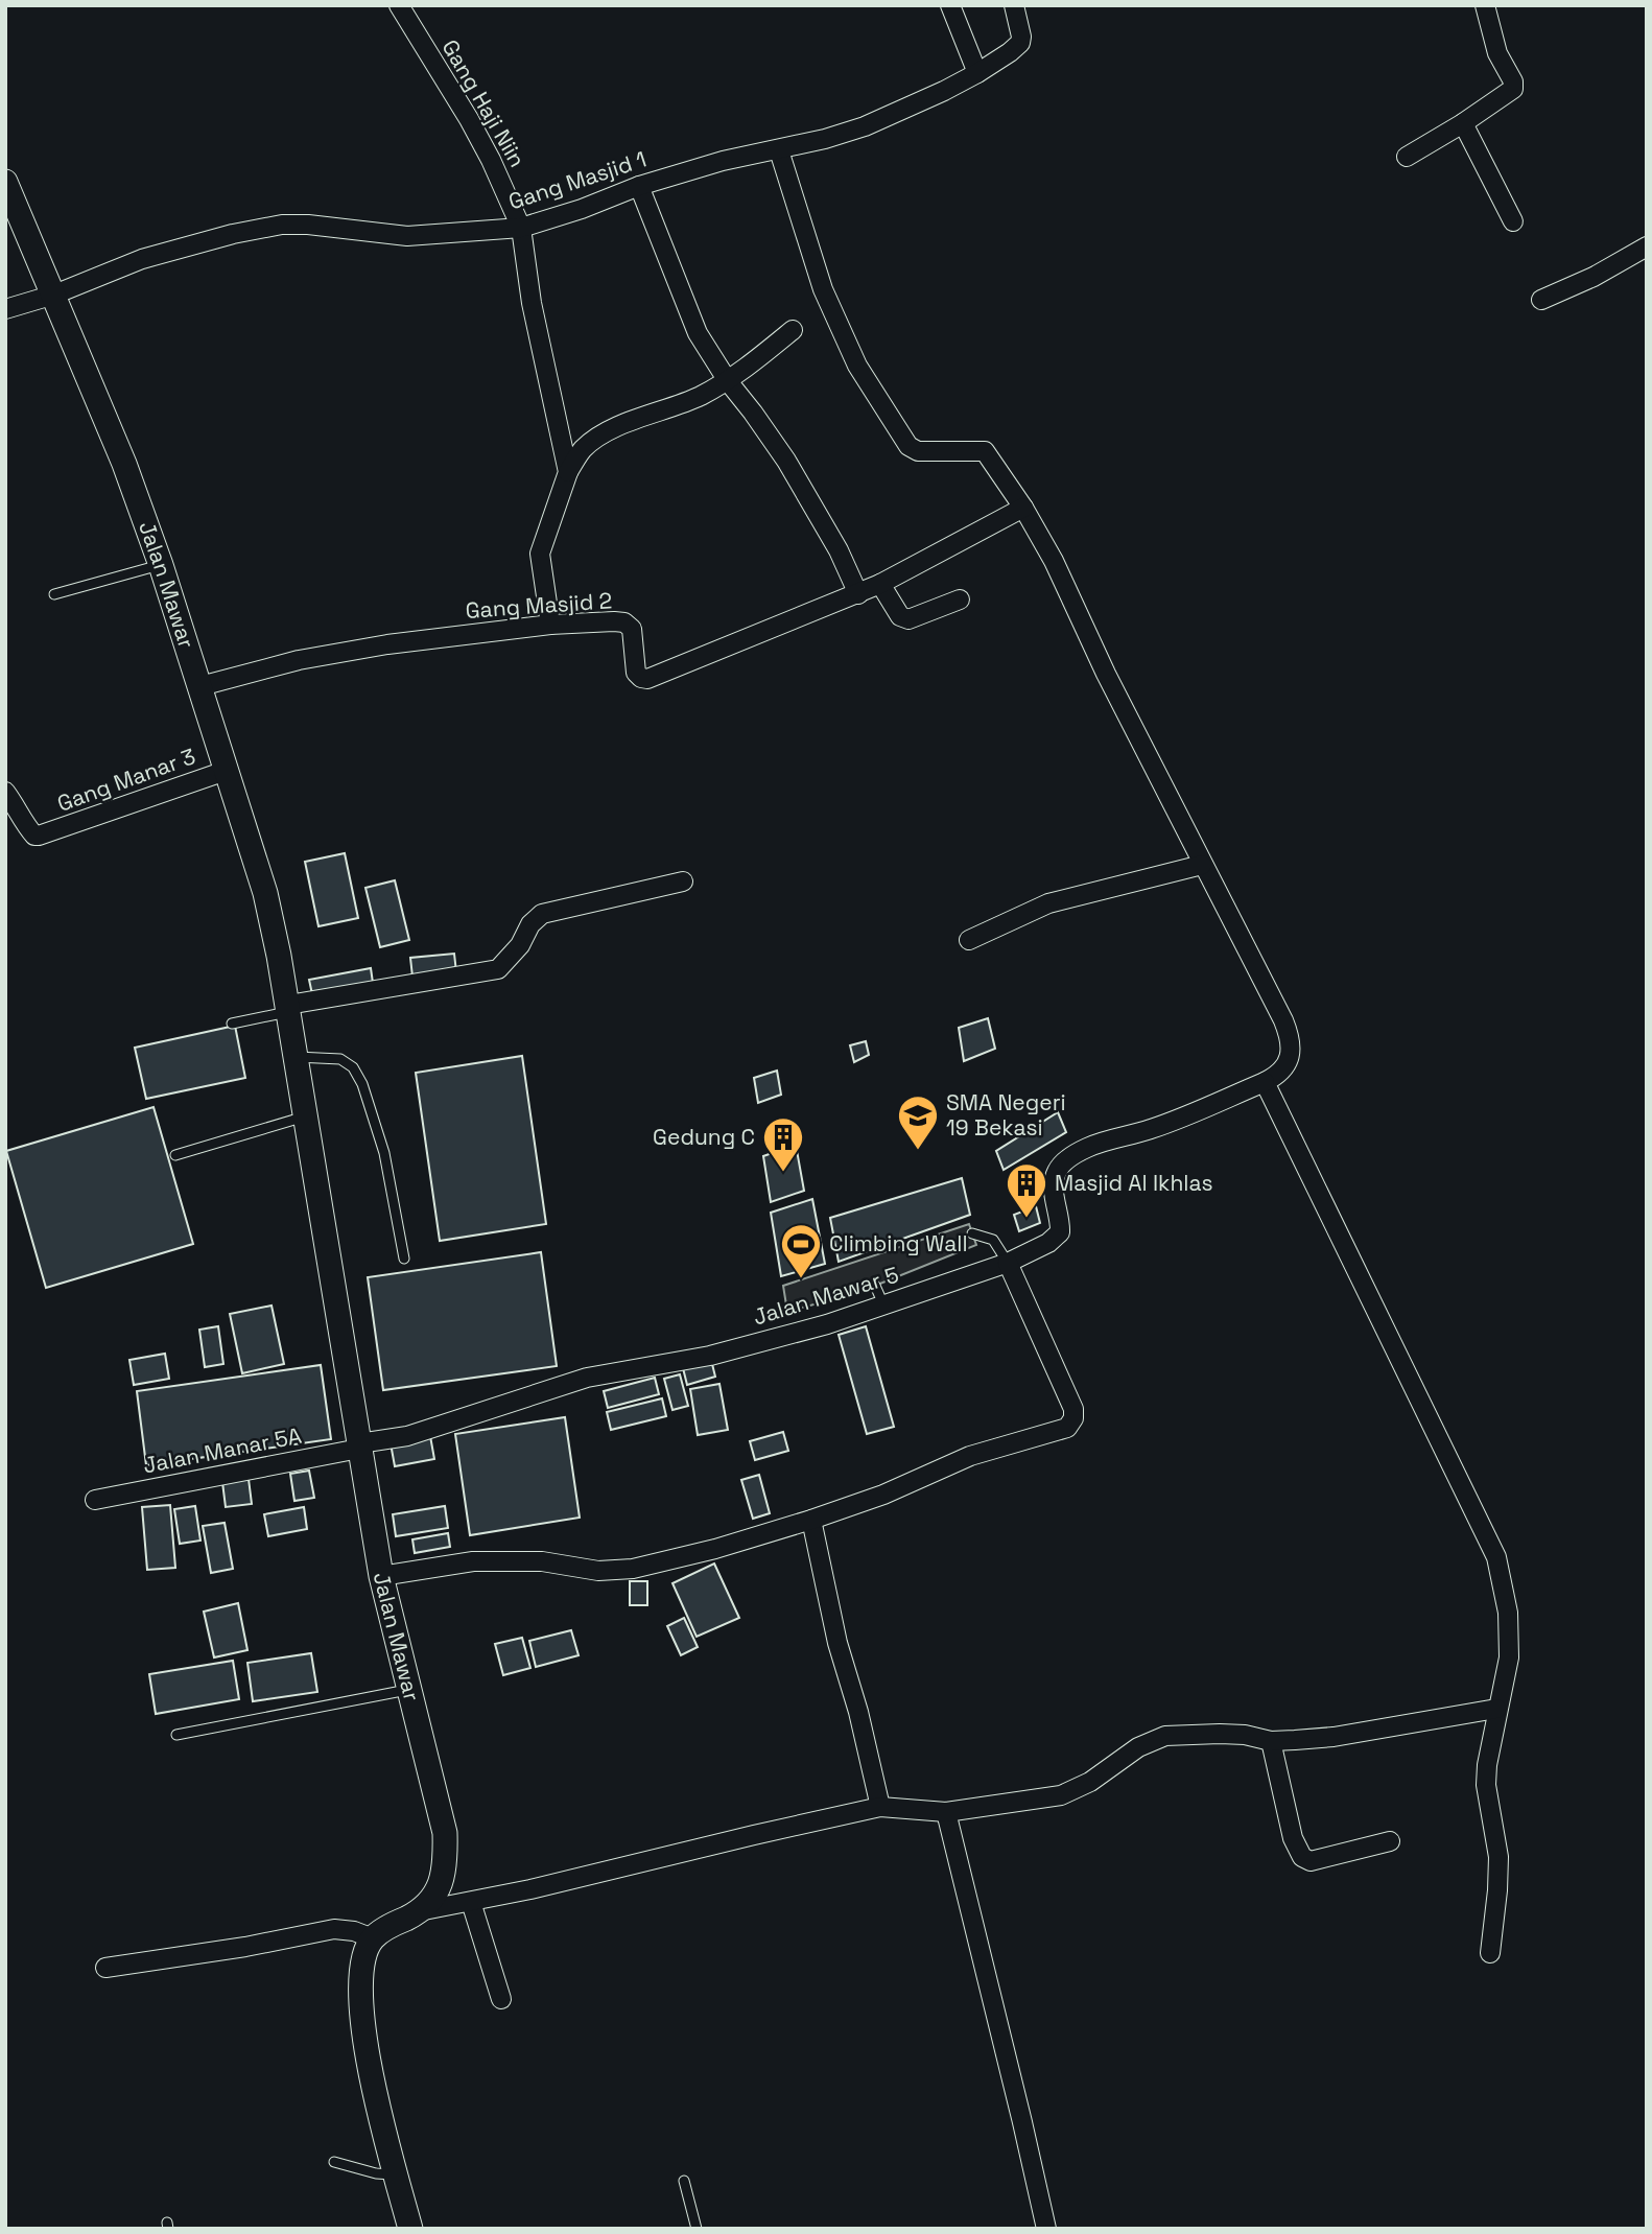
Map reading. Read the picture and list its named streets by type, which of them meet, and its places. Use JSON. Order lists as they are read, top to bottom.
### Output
{
  "streets": {
    "street": [
      "Gang Haji Niin",
      "Gang Masjid 1",
      "Jalan Mawar",
      "Gang Masjid 2",
      "Gang Manar 3",
      "Jalan Mawar 5",
      "Jalan Manar 5A"
    ]
  },
  "crossings": [
    ["Gang Haji Niin", "Gang Masjid 1"],
    ["Gang Masjid 1", "Jalan Mawar"],
    ["Jalan Mawar", "Gang Masjid 2"],
    ["Jalan Mawar", "Gang Manar 3"],
    ["Jalan Mawar", "Jalan Mawar 5"],
    ["Jalan Mawar", "Jalan Manar 5A"],
    ["Jalan Mawar 5", "Jalan Manar 5A"]
  ],
  "places": {
    "school or university": ["SMA Negeri 19 Bekasi"],
    "building": ["Gedung C", "Masjid Al Ikhlas"],
    "sports": ["Climbing Wall"]
  }
}
